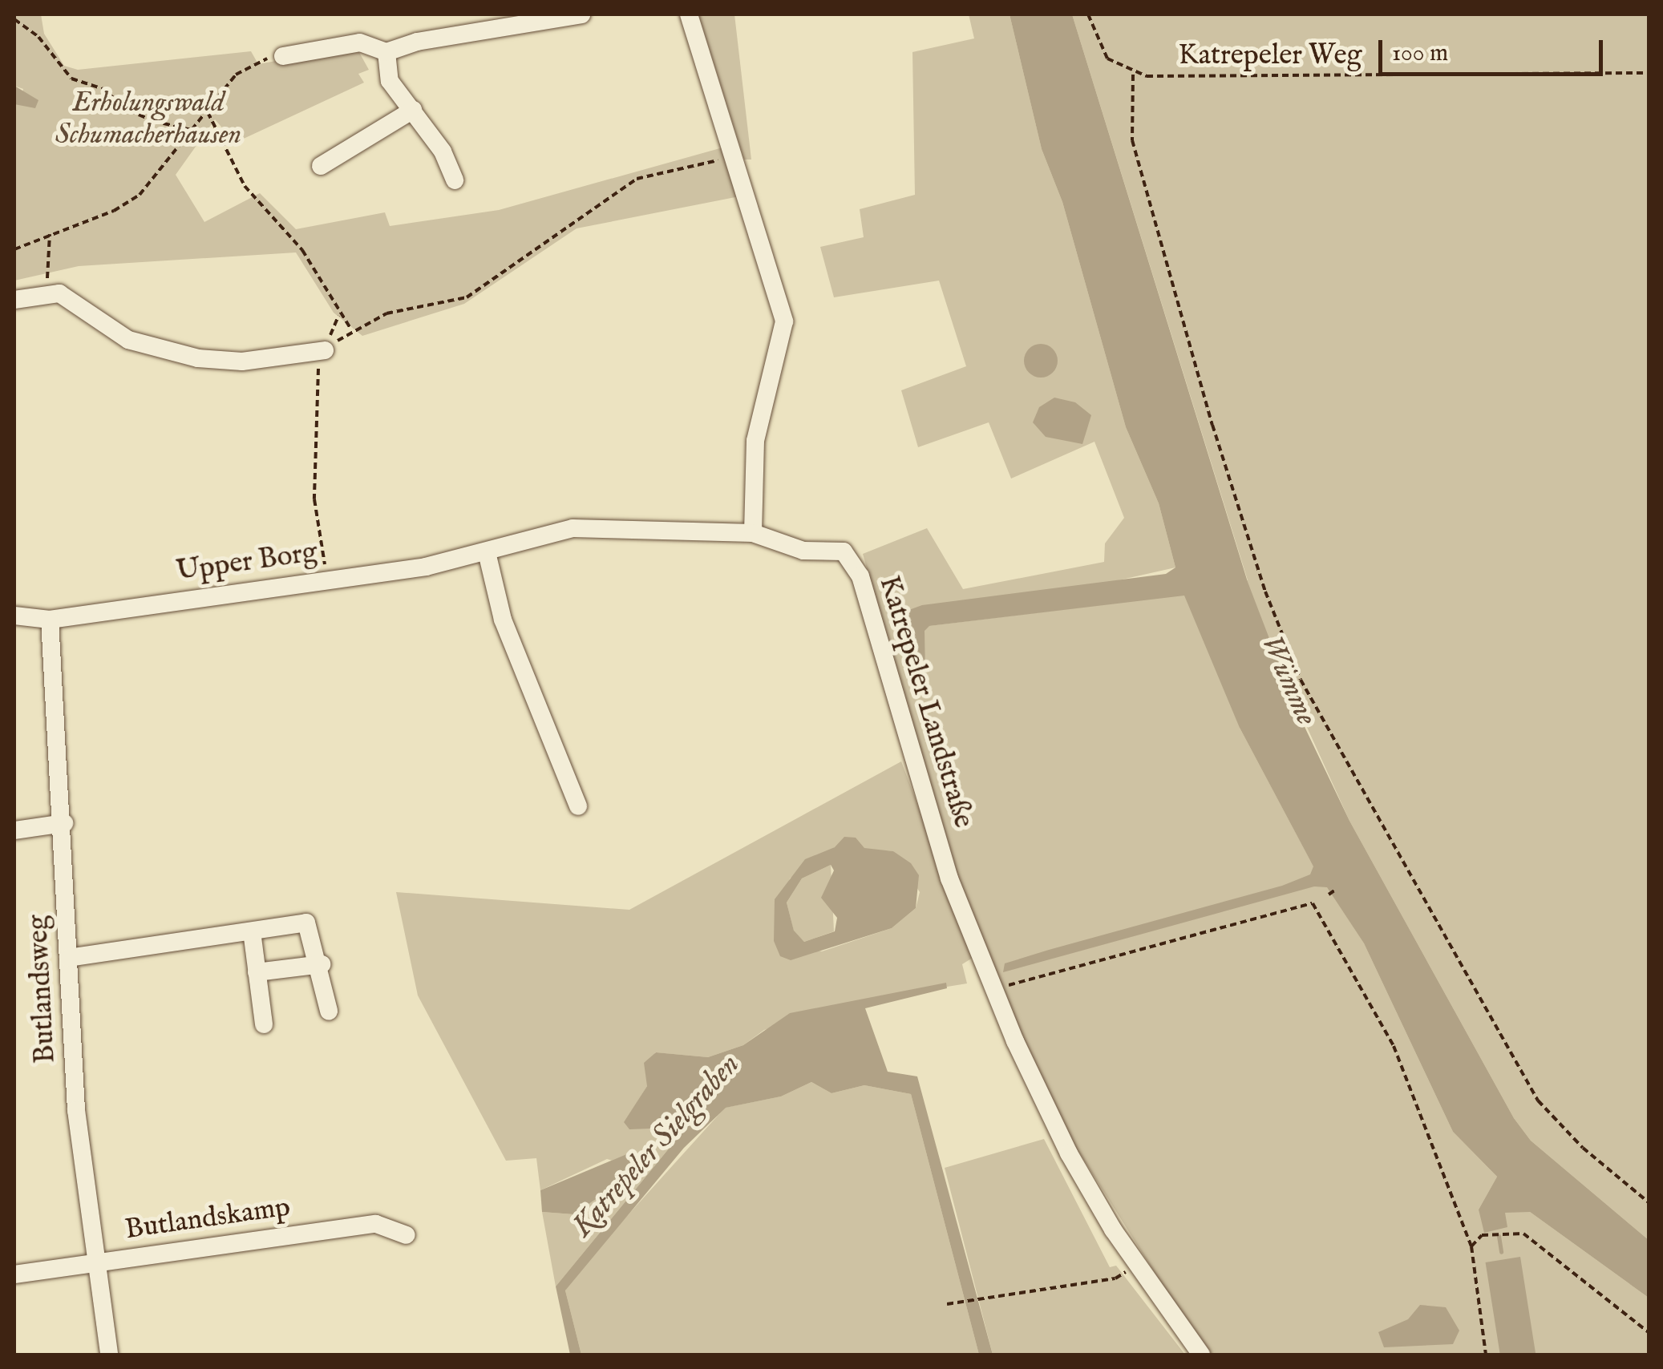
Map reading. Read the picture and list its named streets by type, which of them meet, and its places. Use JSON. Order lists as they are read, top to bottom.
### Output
{
  "streets": {
    "street": [
      "Upper Borg",
      "Katrepeler Landstraße",
      "Butlandsweg",
      "Butlandskamp"
    ],
    "path": ["Katrepeler Weg"]
  },
  "crossings": [
    ["Upper Borg", "Katrepeler Landstraße"],
    ["Upper Borg", "Butlandsweg"],
    ["Butlandsweg", "Butlandskamp"]
  ],
  "water": ["Wümme", "Katrepeler Sielgraben"],
  "parks": ["Erholungswald Schumacherhausen"],
  "scale_bar": "100 m"
}
